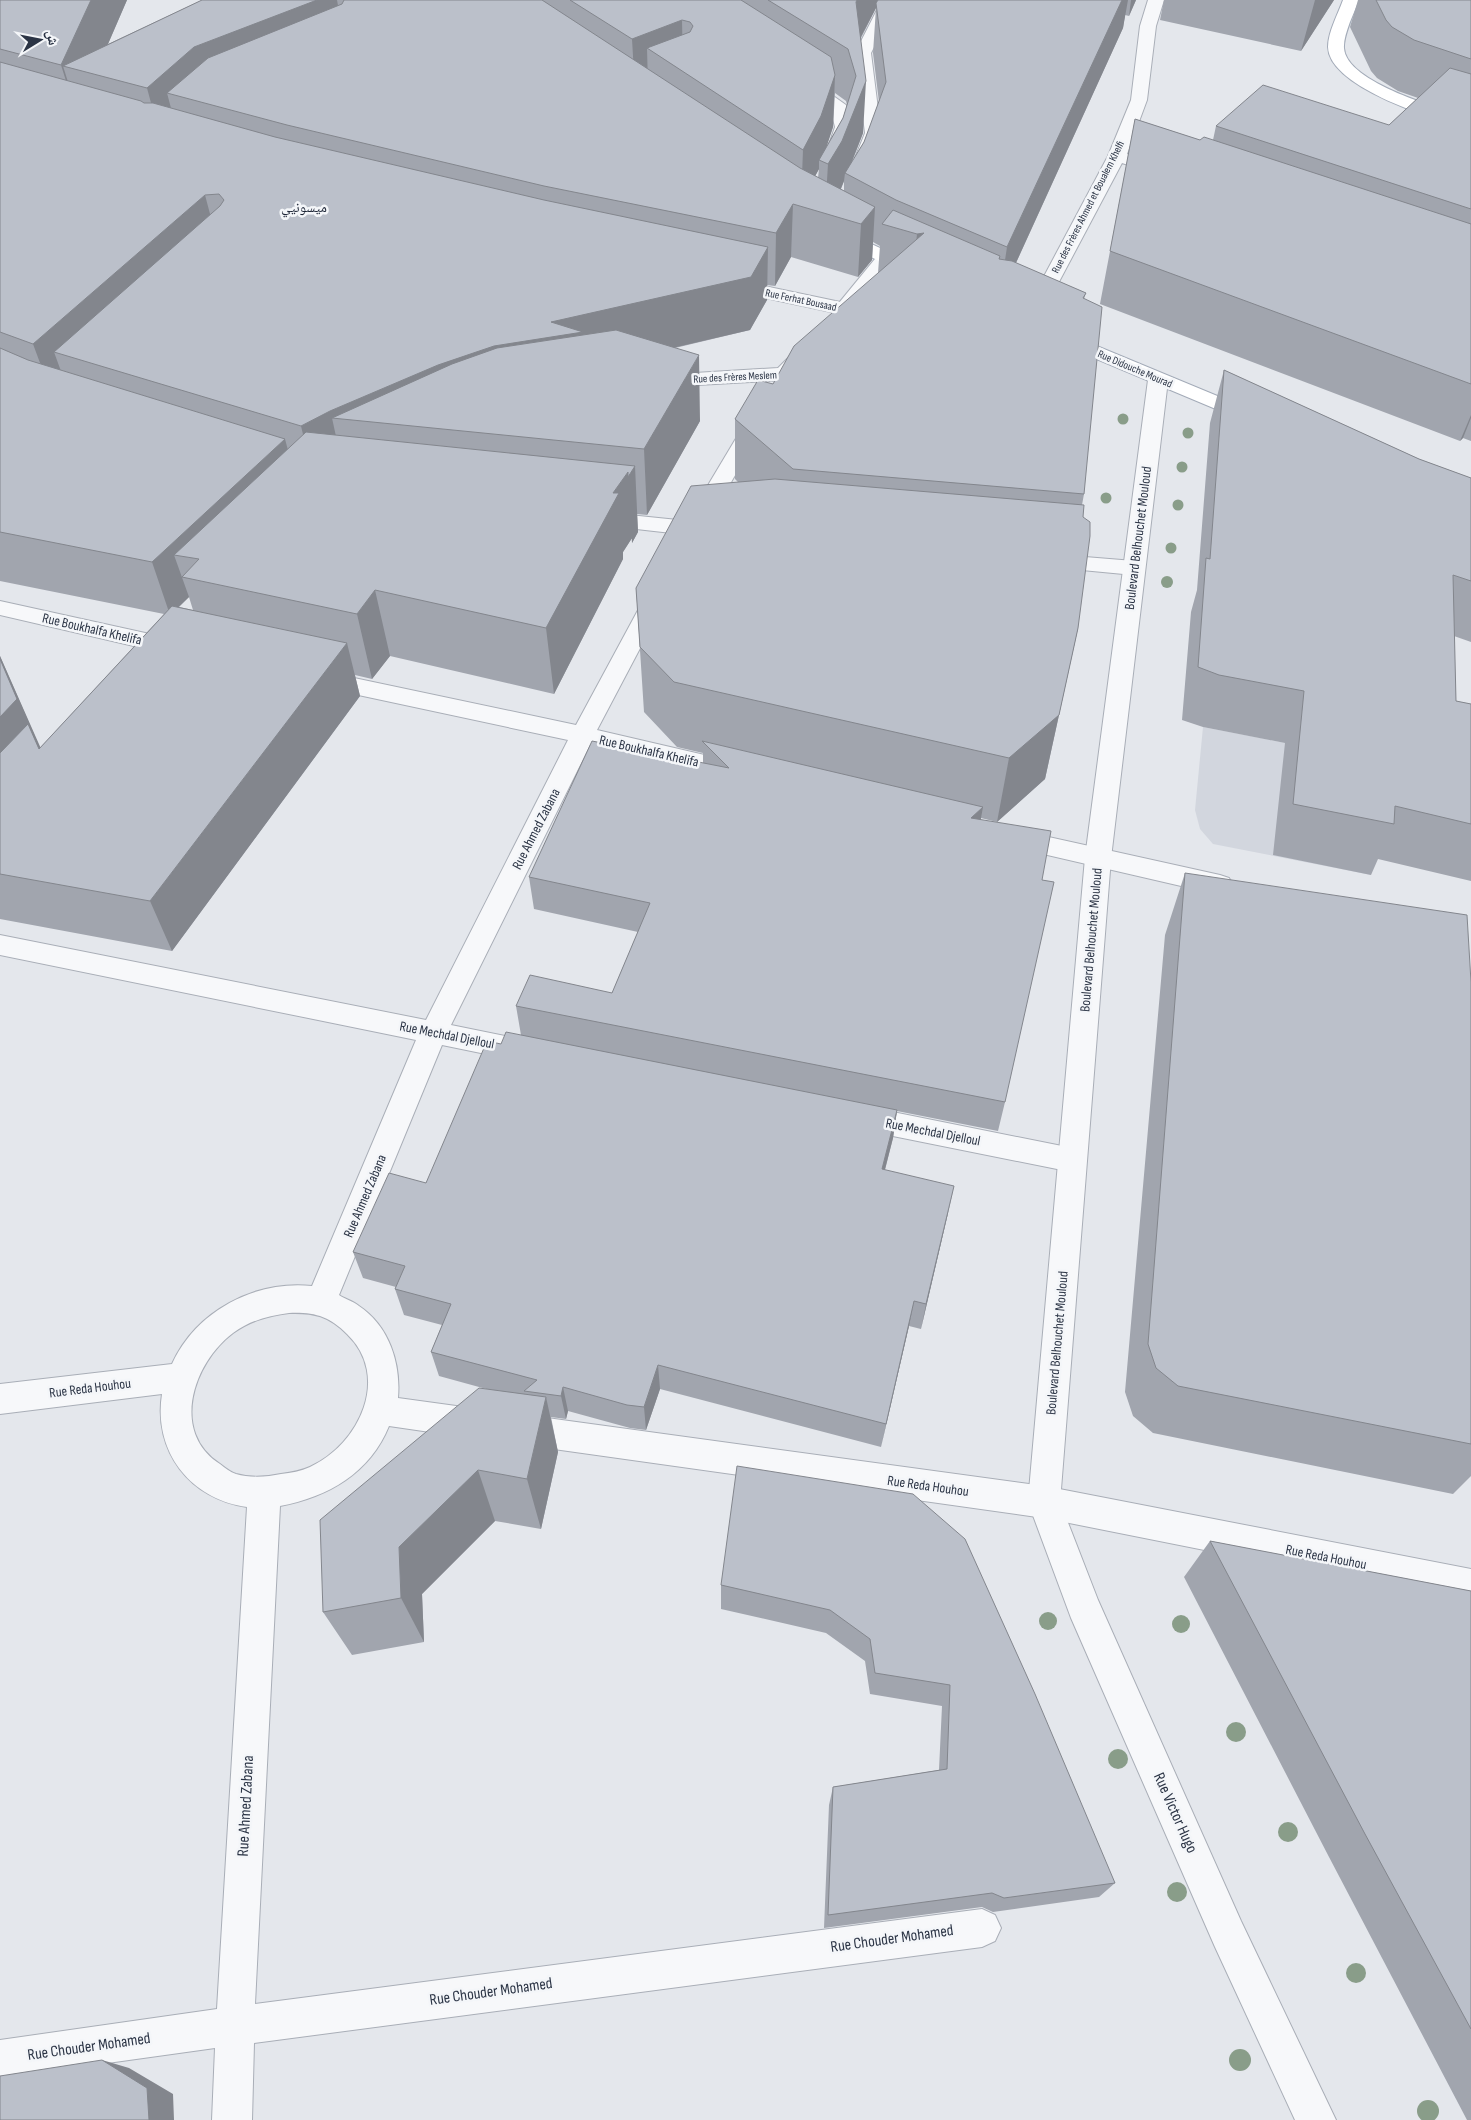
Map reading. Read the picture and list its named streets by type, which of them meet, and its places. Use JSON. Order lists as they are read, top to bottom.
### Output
{
  "streets": {
    "main road": ["Rue Didouche Mourad"],
    "street": [
      "Rue des Frères Ahmed et Boualem Khelfi",
      "Rue Ferhat Bousaad",
      "Rue des Frères Meslem",
      "Boulevard Belhouchet Mouloud",
      "Rue Boukhalfa Khelifa",
      "Rue Ahmed Zabana",
      "Rue Mechdal Djelloul",
      "Rue Reda Houhou",
      "Rue Victor Hugo",
      "Rue Chouder Mohamed"
    ]
  },
  "crossings": [
    ["Rue des Frères Ahmed et Boualem Khelfi", "Rue Didouche Mourad"],
    ["Rue Ferhat Bousaad", "Rue des Frères Meslem"],
    ["Rue Didouche Mourad", "Boulevard Belhouchet Mouloud"],
    ["Boulevard Belhouchet Mouloud", "Rue Mechdal Djelloul"],
    ["Boulevard Belhouchet Mouloud", "Rue Reda Houhou"],
    ["Boulevard Belhouchet Mouloud", "Rue Victor Hugo"],
    ["Rue Boukhalfa Khelifa", "Rue Ahmed Zabana"],
    ["Rue Ahmed Zabana", "Rue Mechdal Djelloul"],
    ["Rue Ahmed Zabana", "Rue Chouder Mohamed"],
    ["Rue Reda Houhou", "Rue Victor Hugo"]
  ],
  "districts": ["ميسونيي"],
  "north": "right"
}
